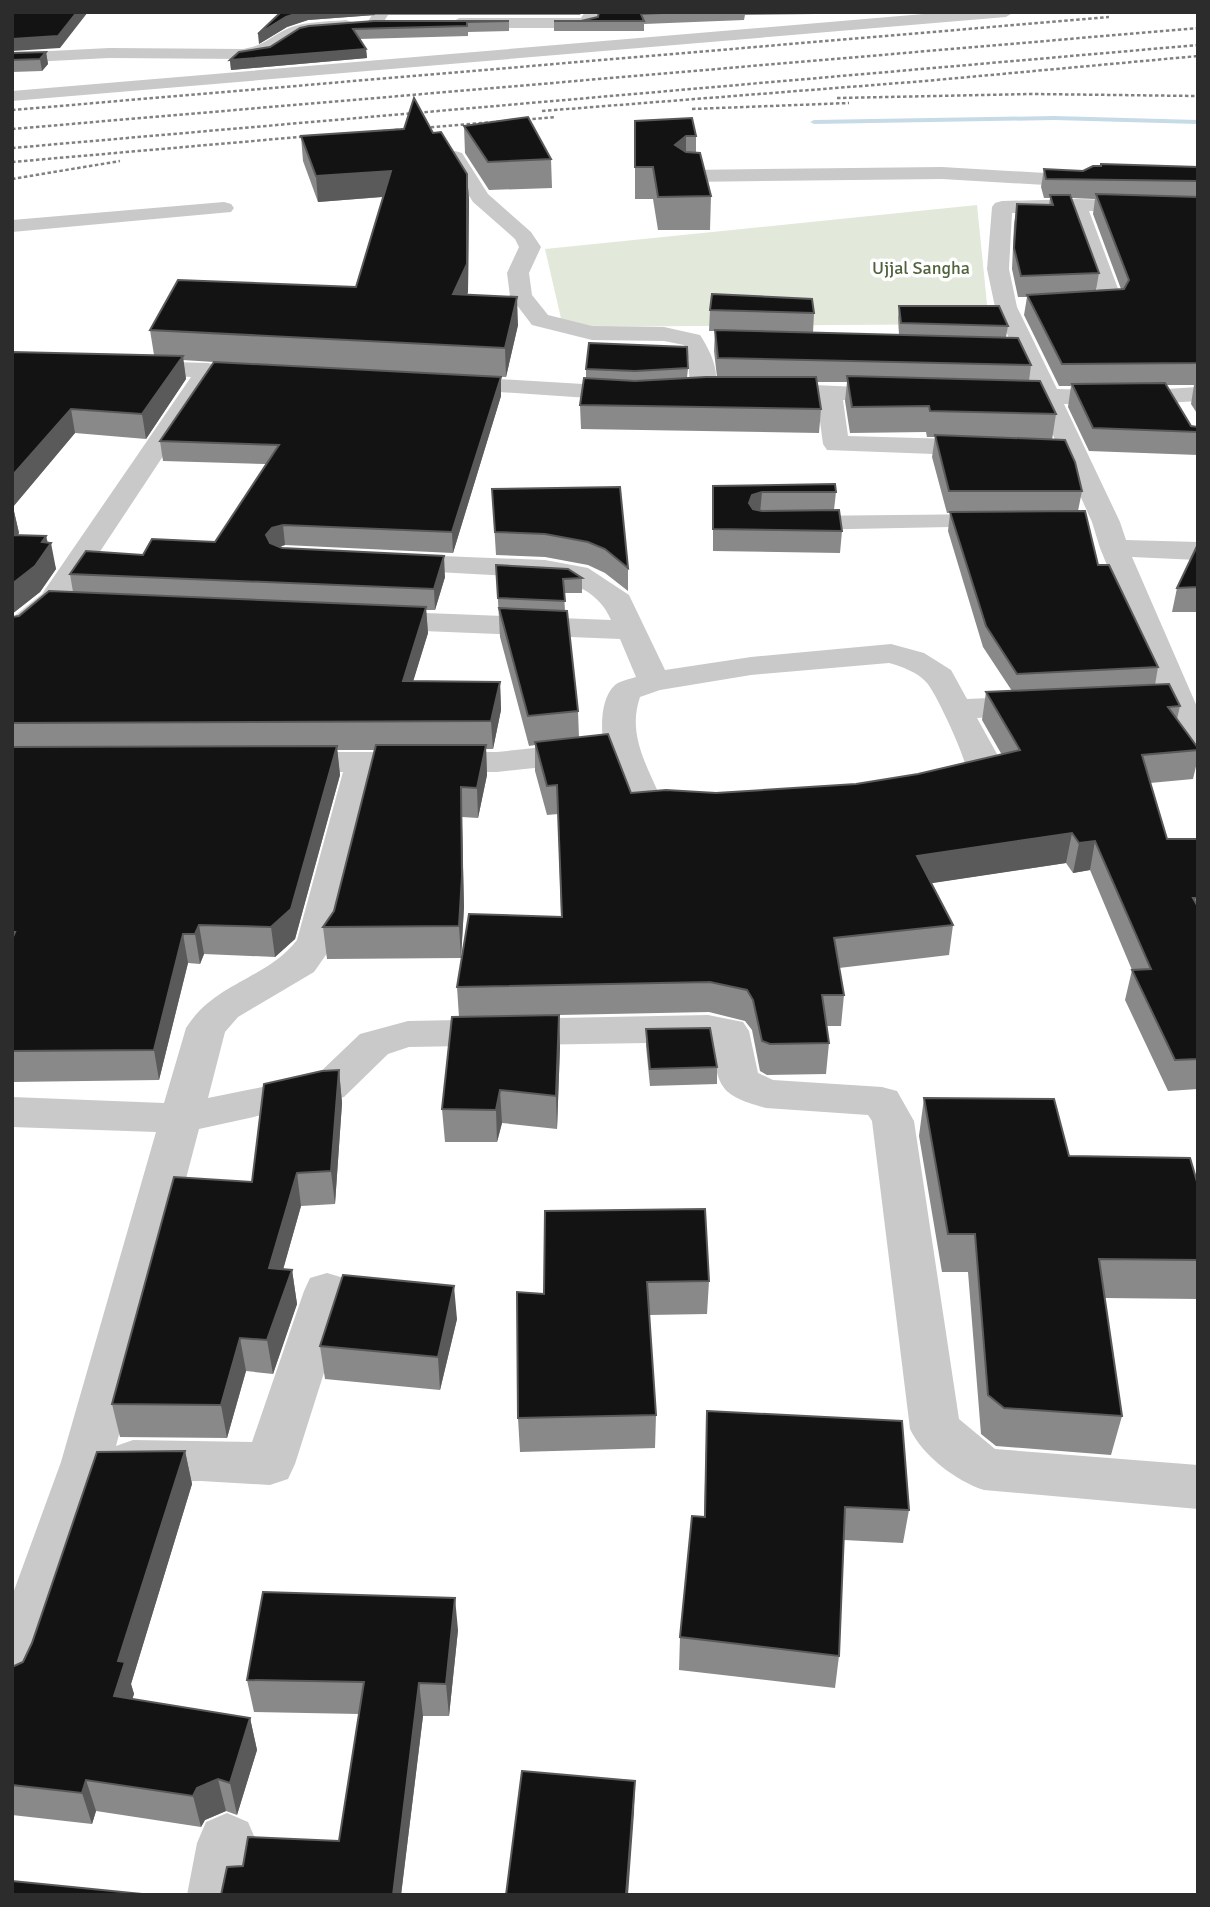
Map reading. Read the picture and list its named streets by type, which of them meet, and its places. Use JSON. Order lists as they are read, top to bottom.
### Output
{
  "parks": ["Ujjal Sangha"]
}
